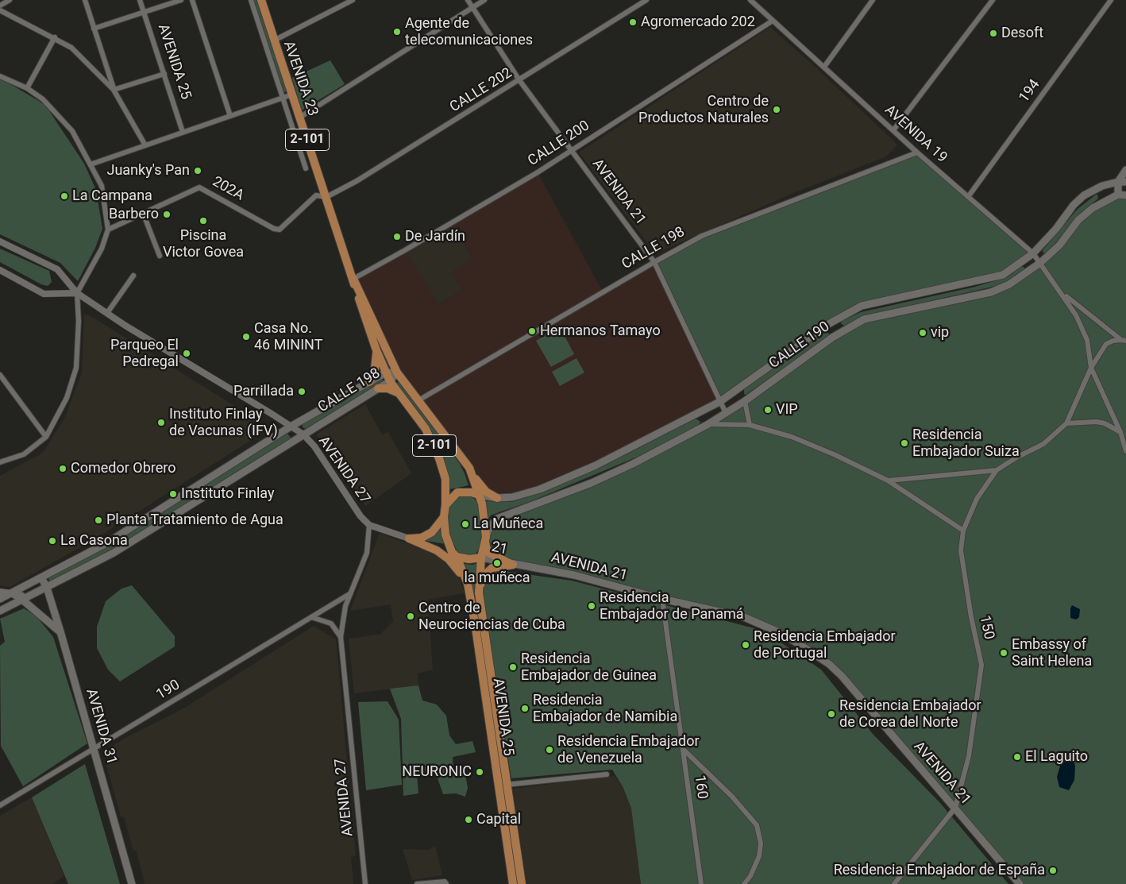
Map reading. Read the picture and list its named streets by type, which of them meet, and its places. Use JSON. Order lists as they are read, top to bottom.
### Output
{
  "streets": {
    "main road": [
      "AVENIDA 25",
      "AVENIDA 23",
      "2-101",
      "AVENIDA 21",
      "CALLE 198",
      "CALLE 190",
      "21",
      "AVENIDA 31"
    ],
    "street": [
      "CALLE 202",
      "194",
      "AVENIDA 19",
      "CALLE 200",
      "202A",
      "AVENIDA 27",
      "150",
      "190",
      "160"
    ]
  },
  "crossings": [
    ["AVENIDA 25", "AVENIDA 23"],
    ["AVENIDA 25", "CALLE 190"],
    ["AVENIDA 25", "21"],
    ["AVENIDA 23", "CALLE 202"],
    ["AVENIDA 23", "CALLE 200"],
    ["AVENIDA 23", "202A"],
    ["AVENIDA 23", "CALLE 198"],
    ["AVENIDA 23", "CALLE 190"],
    ["CALLE 202", "202A"],
    ["CALLE 202", "AVENIDA 21"],
    ["194", "AVENIDA 19"],
    ["AVENIDA 19", "CALLE 200"],
    ["AVENIDA 19", "CALLE 198"],
    ["AVENIDA 19", "CALLE 190"],
    ["CALLE 200", "AVENIDA 21"],
    ["AVENIDA 21", "CALLE 198"],
    ["AVENIDA 21", "CALLE 190"],
    ["AVENIDA 21", "21"],
    ["AVENIDA 21", "150"],
    ["AVENIDA 21", "160"],
    ["CALLE 198", "AVENIDA 27"],
    ["CALLE 198", "AVENIDA 31"],
    ["AVENIDA 27", "190"],
    ["190", "AVENIDA 31"]
  ],
  "places": [
    "Agromercado 202",
    "Agente de telecomunicaciones",
    "Desoft",
    "Centro de Productos Naturales",
    "Juanky's Pan",
    "La Campana",
    "Barbero",
    "Piscina Victor Govea",
    "De Jardín",
    "Hermanos Tamayo",
    "vip",
    "Casa No. 46 MININT",
    "Parqueo El Pedregal",
    "Parrillada",
    "VIP",
    "Instituto Finlay de Vacunas (IFV)",
    "Residencia Embajador Suiza",
    "Comedor Obrero",
    "Instituto Finlay",
    "Planta Tratamiento de Agua",
    "La Muñeca",
    "La Casona",
    "la muñeca",
    "Residencia Embajador de Panamá",
    "Centro de Neurociencias de Cuba",
    "Residencia Embajador de Portugal",
    "Embassy of Saint Helena",
    "Residencia Embajador de Guinea",
    "Residencia Embajador de Namibia",
    "Residencia Embajador de Corea del Norte",
    "Residencia Embajador de Venezuela",
    "El Laguito",
    "NEURONIC",
    "Capital",
    "Residencia Embajador de España"
  ]
}
